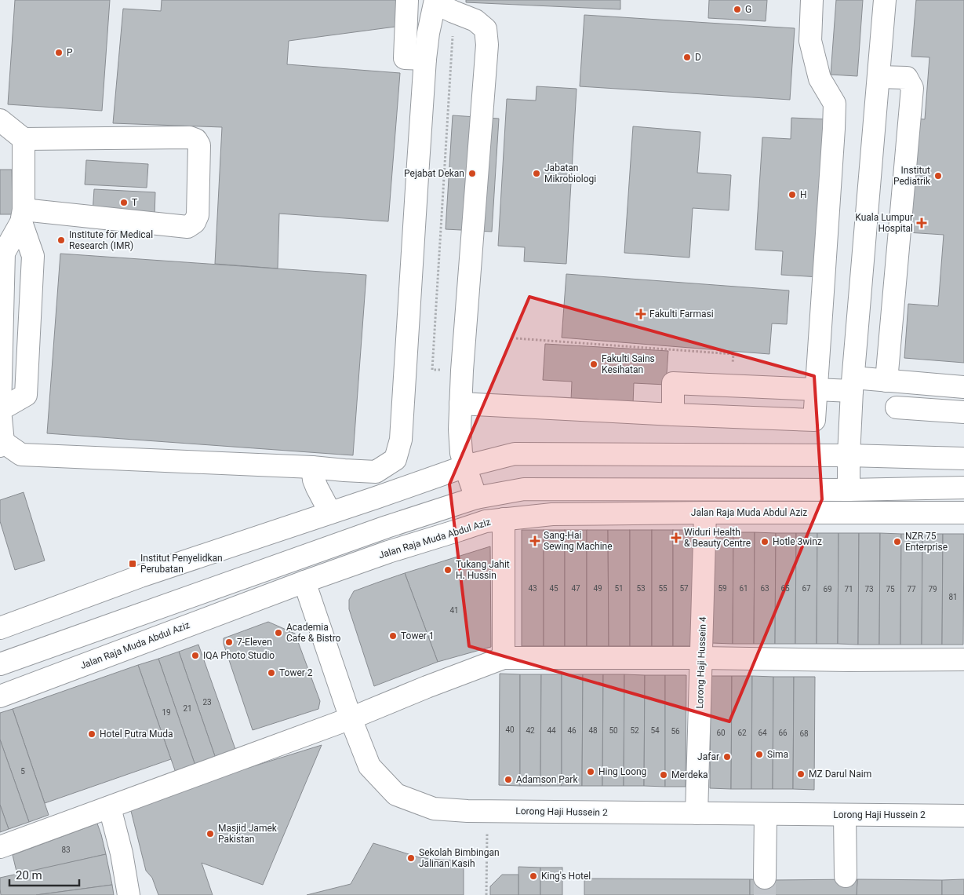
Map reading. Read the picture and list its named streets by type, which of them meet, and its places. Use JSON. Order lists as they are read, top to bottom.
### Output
{
  "streets": {
    "main road": ["Jalan Raja Muda Abdul Aziz", "Lorong Haji Hussein 4", "Lorong Haji Hussein 2"]
  },
  "crossings": [
    ["Jalan Raja Muda Abdul Aziz", "Lorong Haji Hussein 4"],
    ["Jalan Raja Muda Abdul Aziz", "Lorong Haji Hussein 2"],
    ["Lorong Haji Hussein 4", "Lorong Haji Hussein 2"]
  ],
  "places": {
    "other": [
      "G",
      "P",
      "D",
      "Pejabat Dekan",
      "Jabatan Mikrobiologi",
      "Institut Pediatrik",
      "H",
      "T",
      "Institute for Medical Research (IMR)",
      "Fakulti Sains Kesihatan",
      "Hotle 3winz",
      "NZR 75 Enterprise",
      "Tukang Jahit H. Hussin",
      "Academia Cafe & Bistro",
      "Tower 1",
      "7-Eleven",
      "IQA Photo Studio",
      "Tower 2",
      "Hotel Putra Muda",
      "Sima",
      "Jafar",
      "Hing Loong",
      "MZ Darul Naim",
      "Merdeka",
      "Adamson Park",
      "Masjid Jamek Pakistan",
      "Sekolah Bimbingan Jalinan Kasih",
      "King's Hotel"
    ],
    "health": [
      "Kuala Lumpur Hospital",
      "Fakulti Farmasi",
      "Widuri Health & Beauty Centre",
      "Sang-Hai Sewing Machine"
    ],
    "transit": ["Institut Penyelidkan Perubatan"]
  },
  "house_numbers": [
    "43",
    "45",
    "47",
    "49",
    "51",
    "53",
    "55",
    "57",
    "59",
    "61",
    "63",
    "65",
    "67",
    "69",
    "71",
    "73",
    "75",
    "77",
    "79",
    "81",
    "41",
    "23",
    "21",
    "19",
    "40",
    "42",
    "44",
    "46",
    "48",
    "50",
    "52",
    "54",
    "56",
    "60",
    "62",
    "64",
    "66",
    "68",
    "5",
    "83"
  ],
  "scale_bar": "20 m"
}
